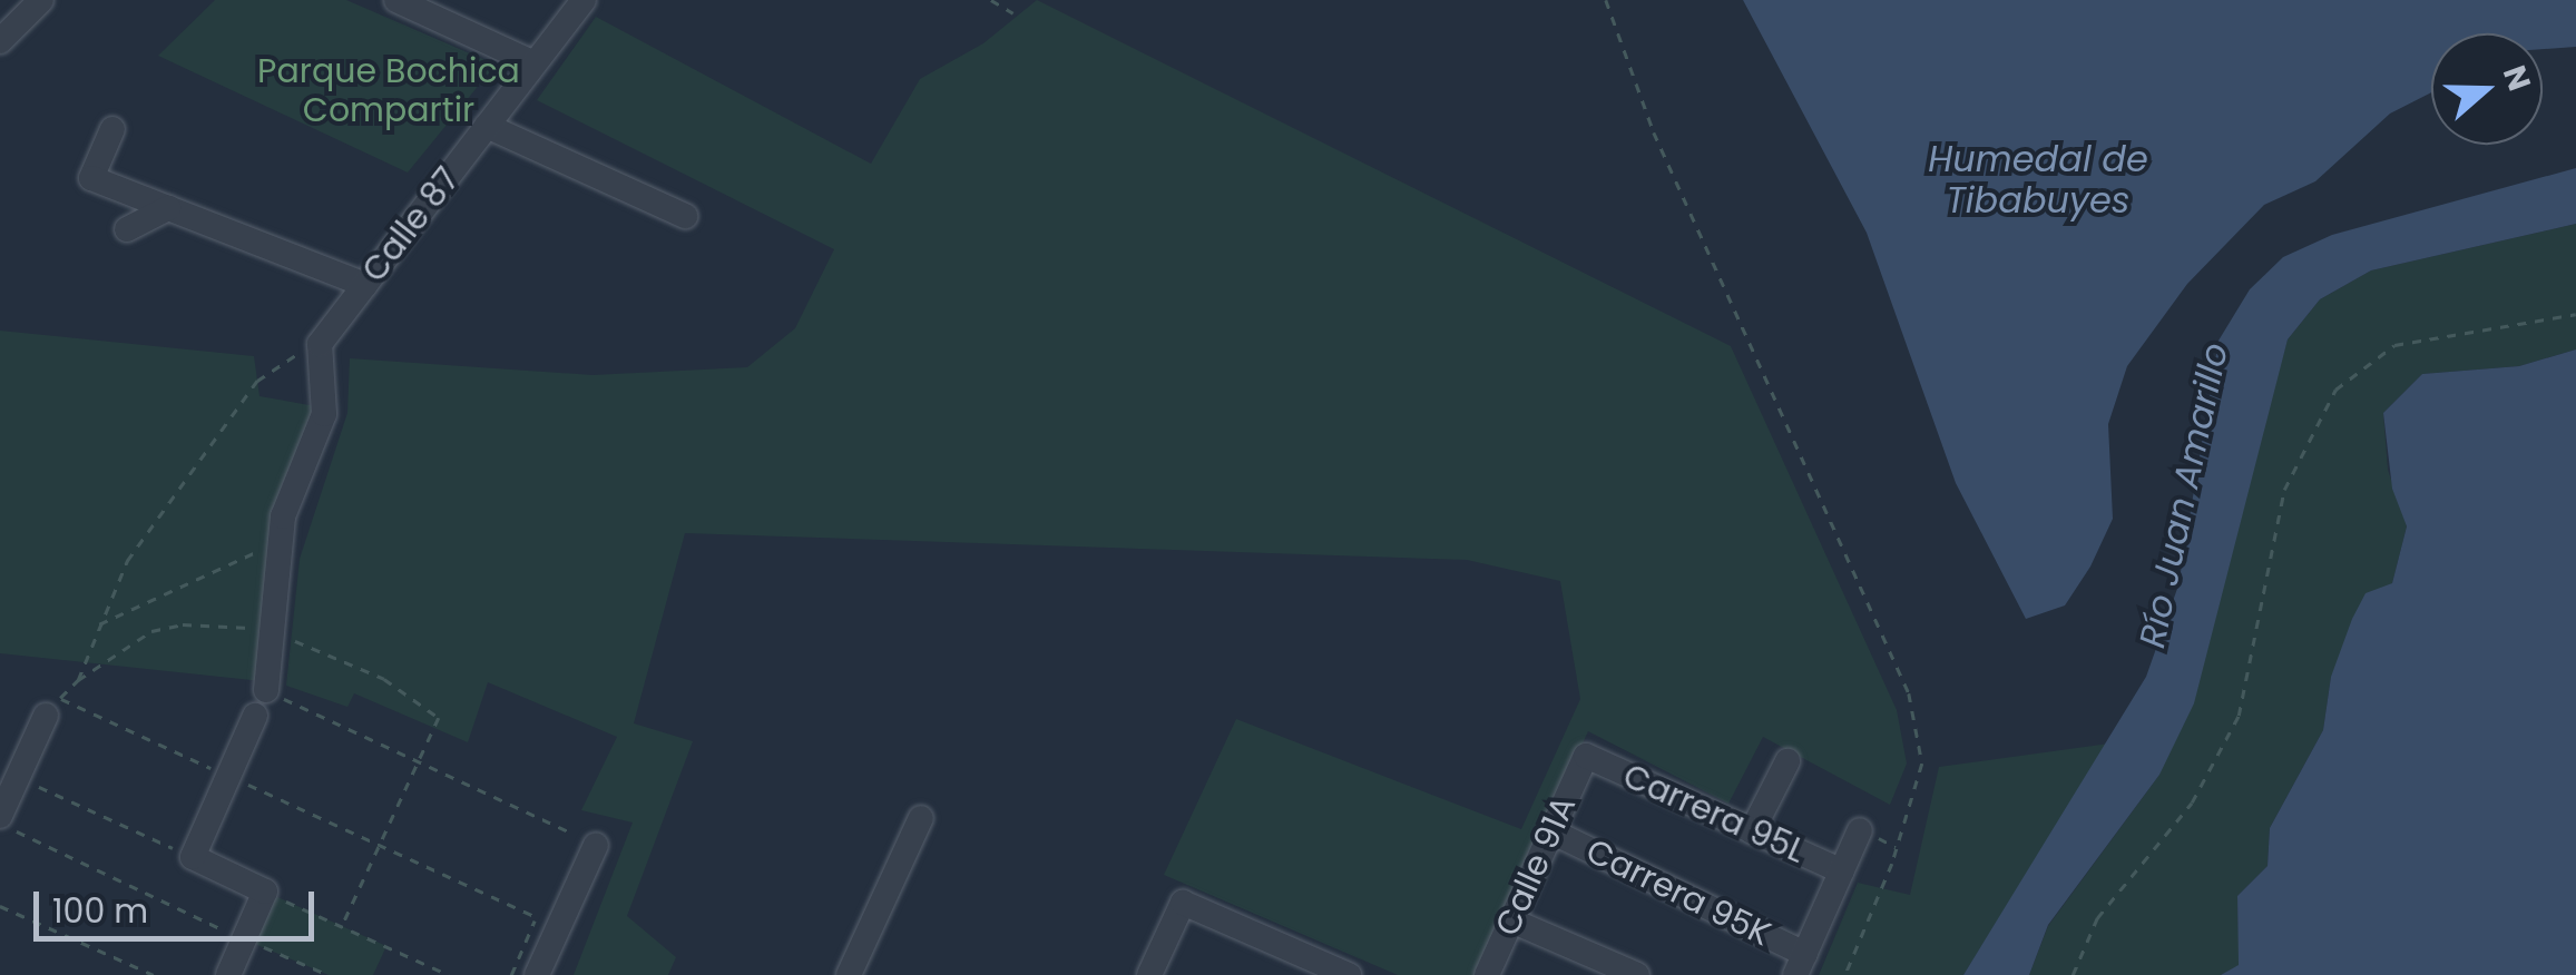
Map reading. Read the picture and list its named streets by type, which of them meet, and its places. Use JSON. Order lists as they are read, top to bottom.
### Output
{
  "streets": {
    "street": [
      "Calle 87",
      "Carrera 95L",
      "Calle 91A",
      "Carrera 95K"
    ]
  },
  "crossings": [
    ["Carrera 95L", "Calle 91A"],
    ["Calle 91A", "Carrera 95K"]
  ],
  "water": ["Humedal de Tibabuyes", "Río Juan Amarillo"],
  "parks": ["Parque Bochica Compartir"],
  "scale_bar": "100 m",
  "north": "right"
}
